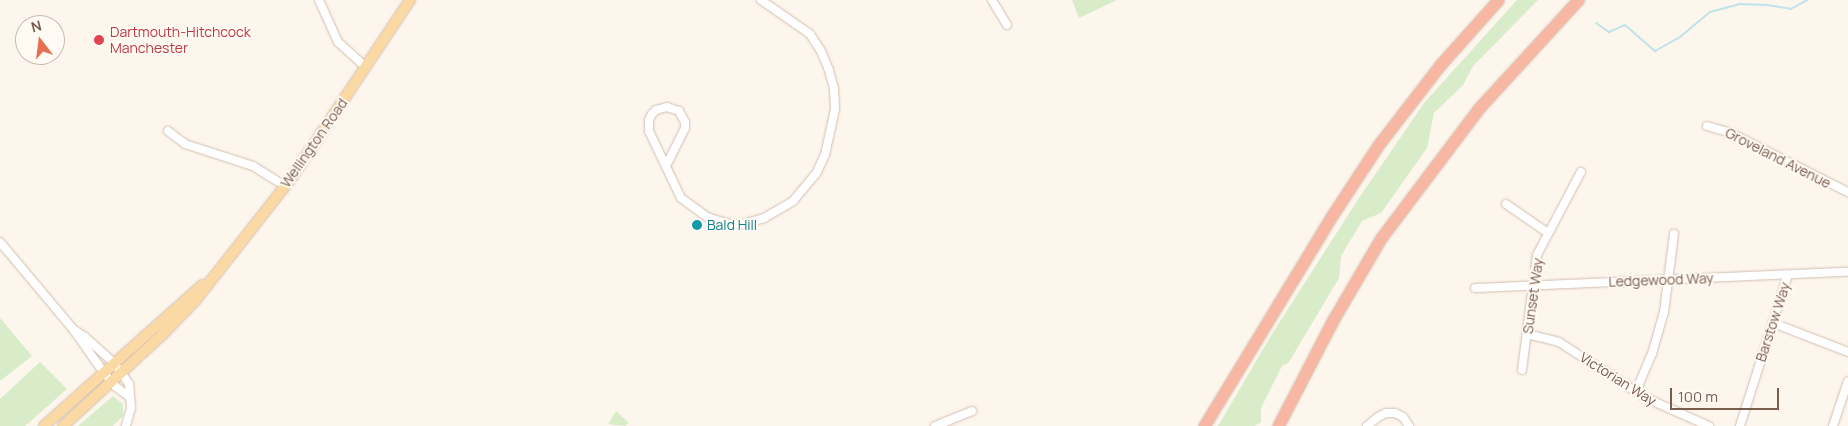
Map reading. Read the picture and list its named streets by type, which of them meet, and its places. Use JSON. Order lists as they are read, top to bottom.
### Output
{
  "streets": {
    "main road": ["Wellington Road"],
    "street": [
      "Groveland Avenue",
      "Ledgewood Way",
      "Sunset Way",
      "Barstow Way",
      "Victorian Way"
    ]
  },
  "crossings": [
    ["Ledgewood Way", "Sunset Way"],
    ["Ledgewood Way", "Barstow Way"],
    ["Sunset Way", "Victorian Way"]
  ],
  "places": ["Dartmouth-Hitchcock Manchester", "Bald Hill"],
  "scale_bar": "100 m",
  "north": "top"
}
